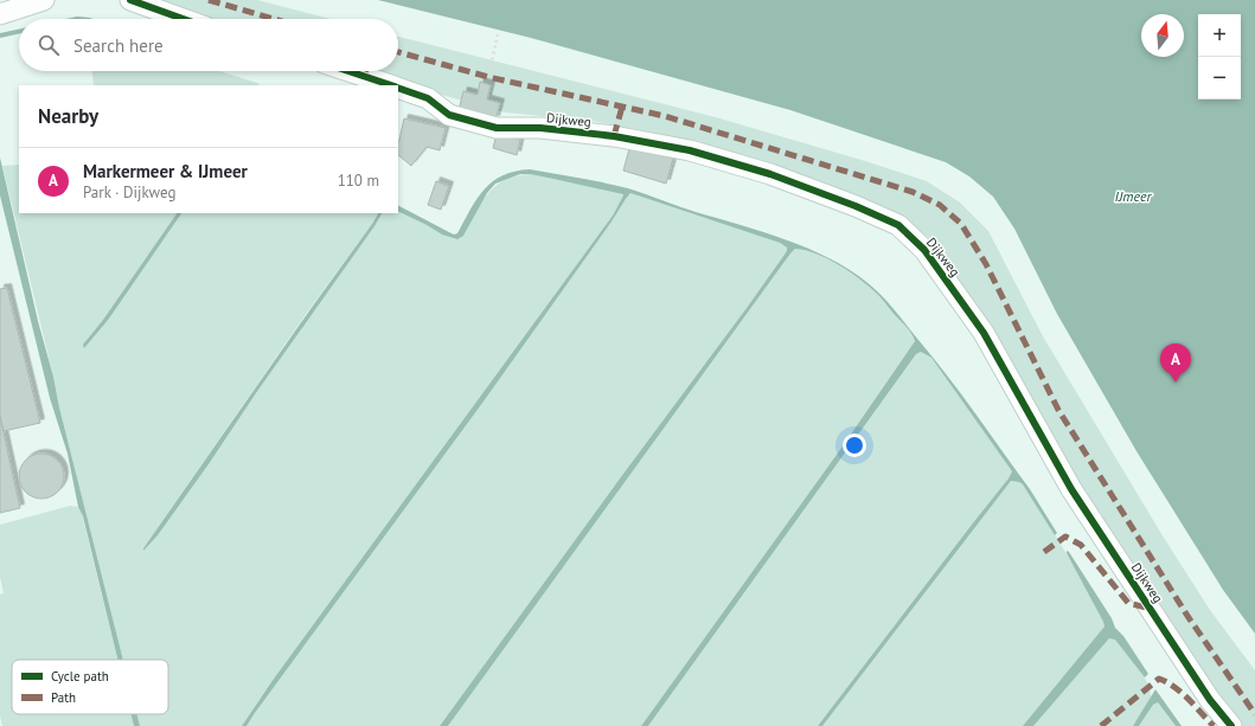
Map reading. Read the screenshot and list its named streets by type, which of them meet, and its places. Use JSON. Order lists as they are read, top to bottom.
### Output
{
  "streets": {
    "street": ["Dijkweg"]
  },
  "water": ["IJmeer"],
  "legend": ["Cycle path", "Path"],
  "north": "top",
  "page": {
    "map_buttons": ["+", "−"],
    "search": "Search here",
    "heading": "Nearby",
    "list": [
      {
        "mark": "A",
        "name": "Markermeer & IJmeer",
        "note": "Park · Dijkweg",
        "value": "110 m"
      }
    ],
    "pins": "A"
  }
}
